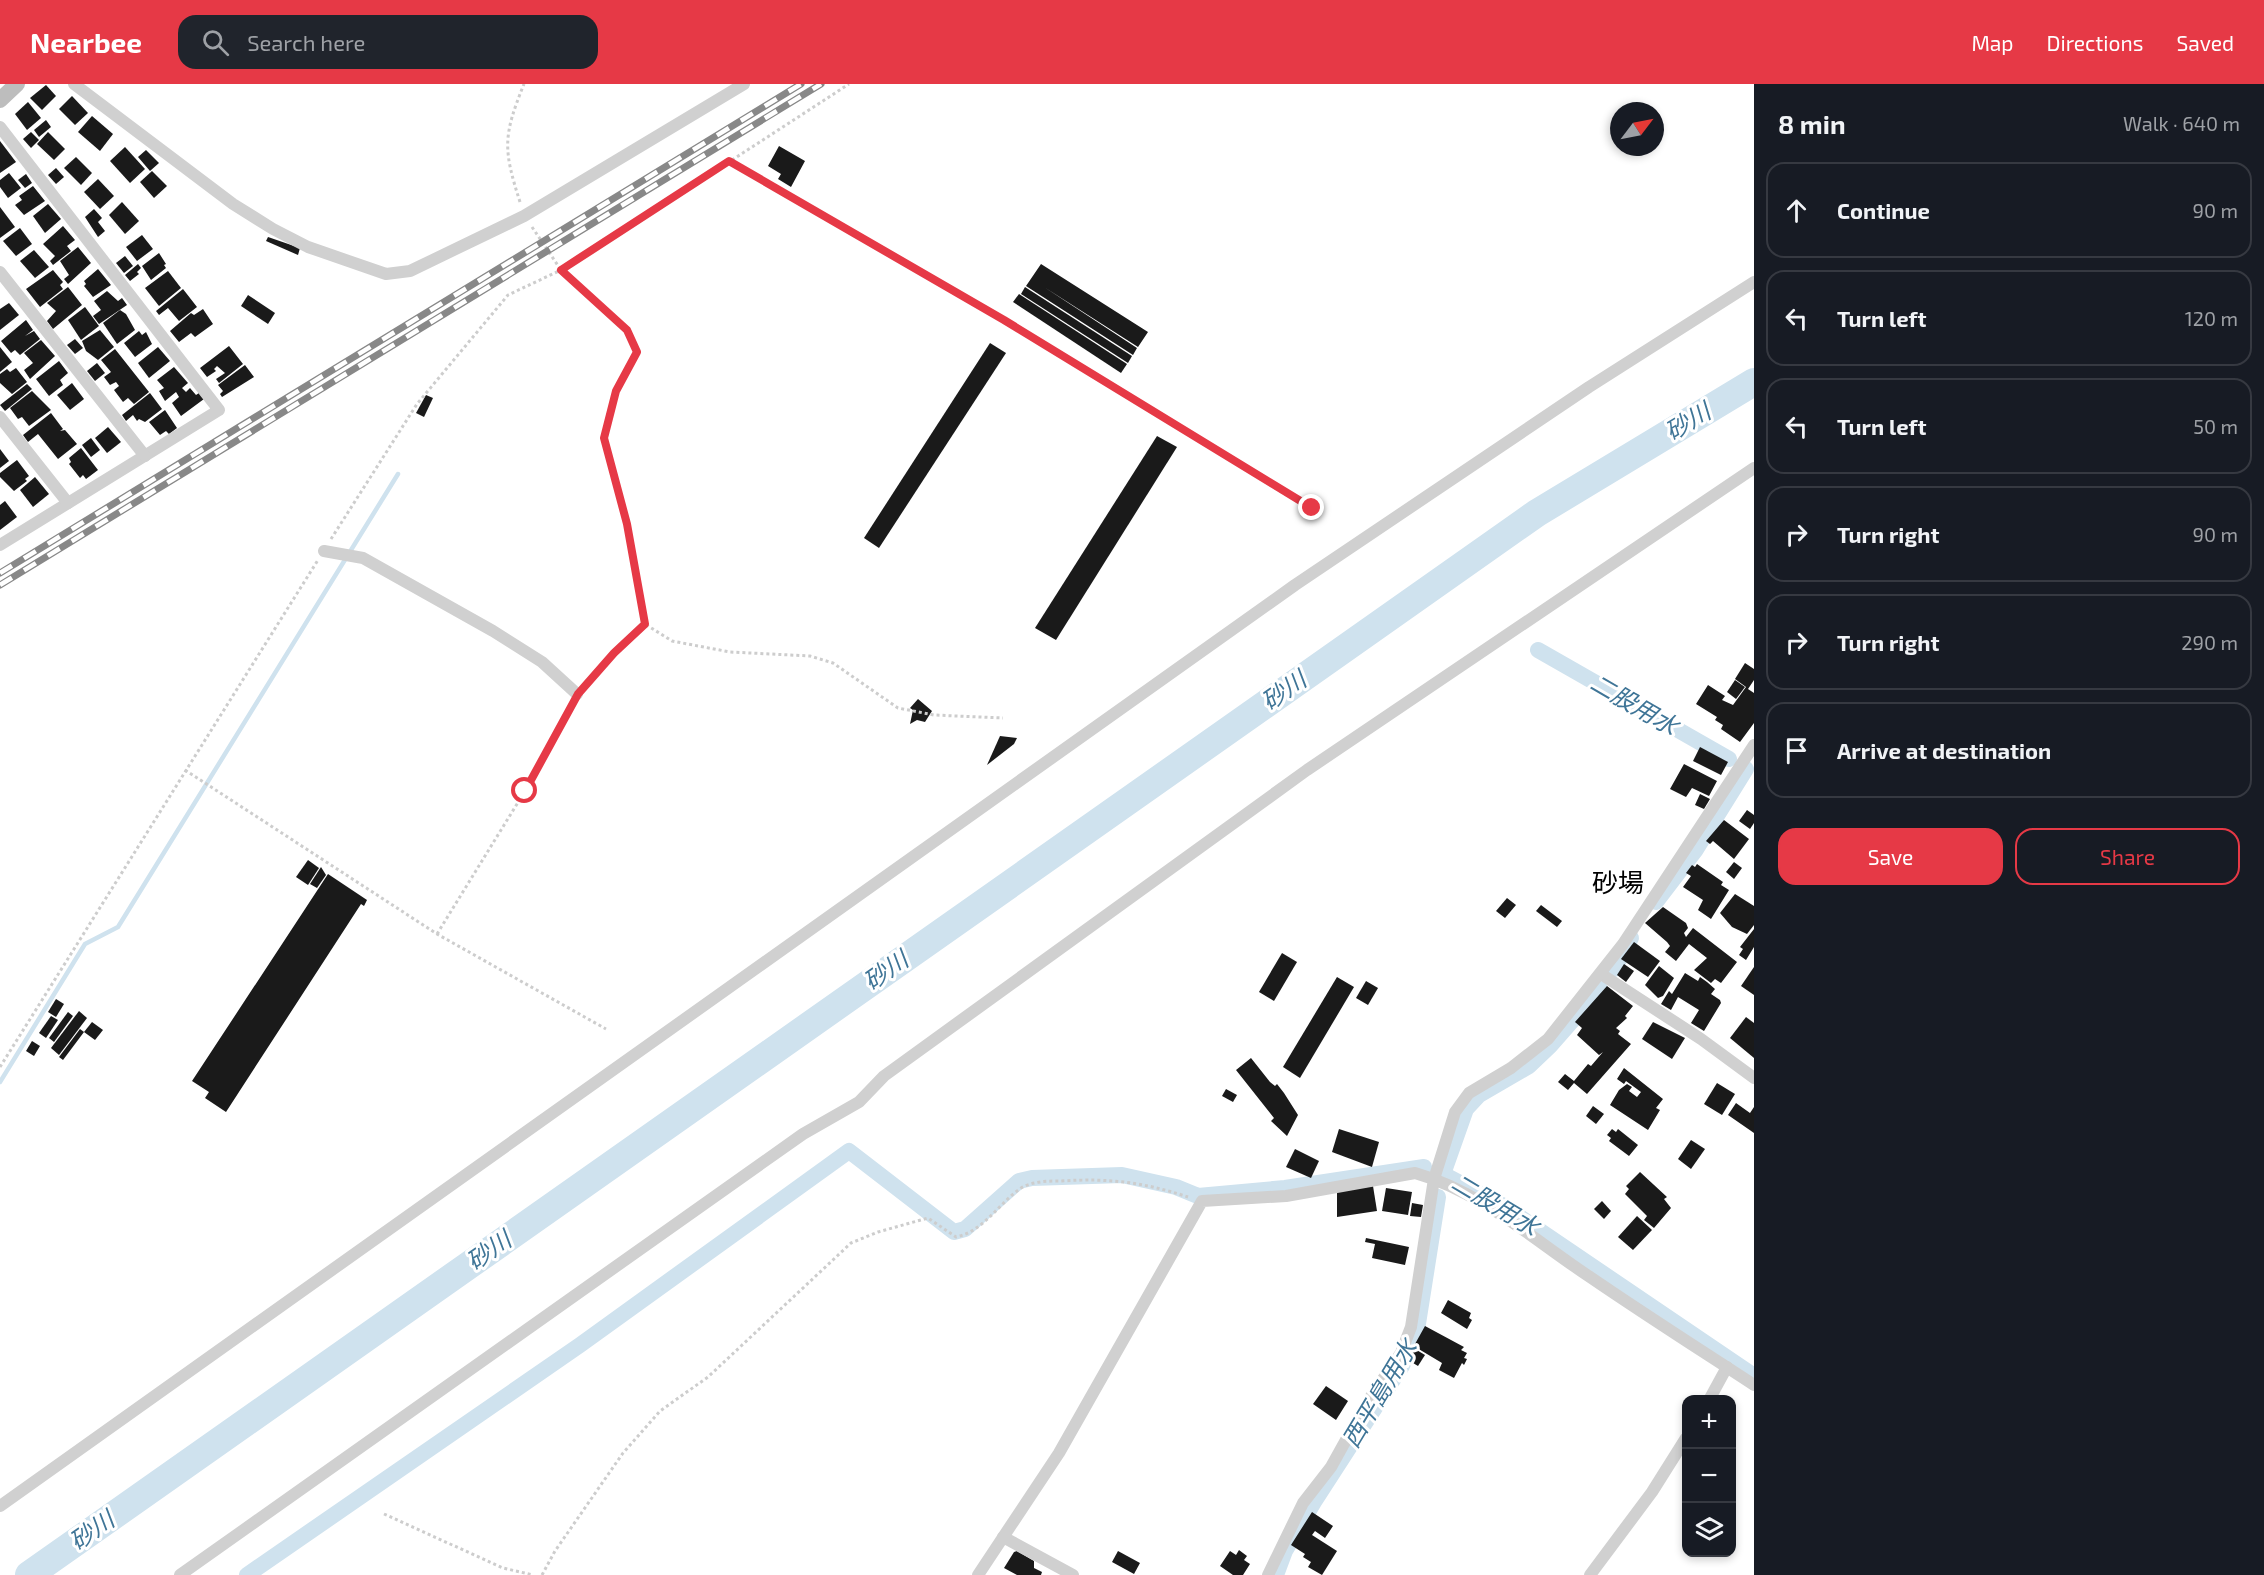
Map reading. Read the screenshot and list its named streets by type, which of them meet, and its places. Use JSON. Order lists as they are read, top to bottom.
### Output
{
  "districts": ["砂場"],
  "water": ["砂川", "二股用水", "西平島用水"],
  "north": "top right",
  "page": {
    "header": "Nearbee",
    "search": "Search here",
    "nav": ["Map", "Directions", "Saved"],
    "heading": ["8 min", "Walk · 640 m"],
    "list": [
      ["Continue", "90 m"],
      ["Turn left", "120 m"],
      ["Turn left", "50 m"],
      ["Turn right", "90 m"],
      ["Turn right", "290 m"],
      "Arrive at destination"
    ],
    "buttons": ["Save", "Share"],
    "map_buttons": ["+", "−"]
  }
}
